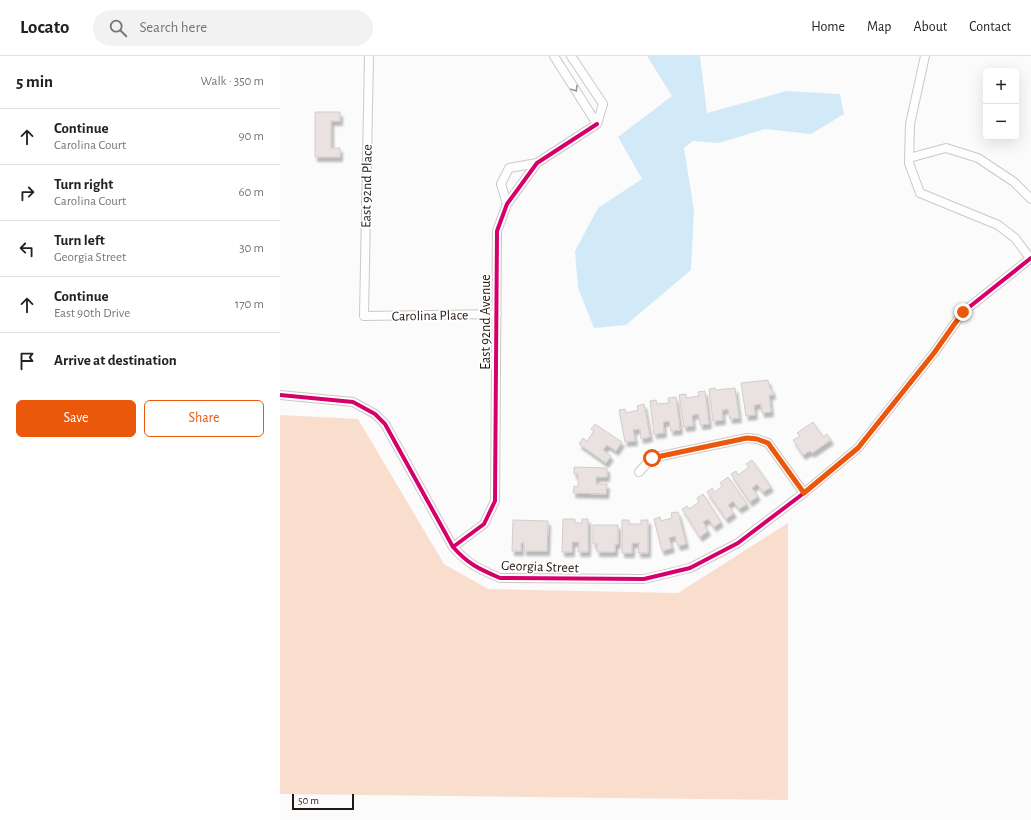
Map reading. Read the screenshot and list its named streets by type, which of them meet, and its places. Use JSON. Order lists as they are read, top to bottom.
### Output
{
  "streets": {
    "street": [
      "East 92nd Place",
      "Carolina Place",
      "East 92nd Avenue",
      "Georgia Street"
    ]
  },
  "crossings": [
    ["East 92nd Place", "Carolina Place"],
    ["Carolina Place", "East 92nd Avenue"],
    ["East 92nd Avenue", "Georgia Street"]
  ],
  "scale_bar": "50 m",
  "page": {
    "header": "Locato",
    "search": "Search here",
    "nav": [
      "Home",
      "Map",
      "About",
      "Contact"
    ],
    "heading": ["5 min", "Walk · 350 m"],
    "map_buttons": ["+", "−"],
    "list": [
      ["Continue", "Carolina Court", "90 m"],
      ["Turn right", "Carolina Court", "60 m"],
      ["Turn left", "Georgia Street", "30 m"],
      ["Continue", "East 90th Drive", "170 m"],
      "Arrive at destination"
    ],
    "buttons": ["Save", "Share"],
    "scale": "50 m"
  }
}
